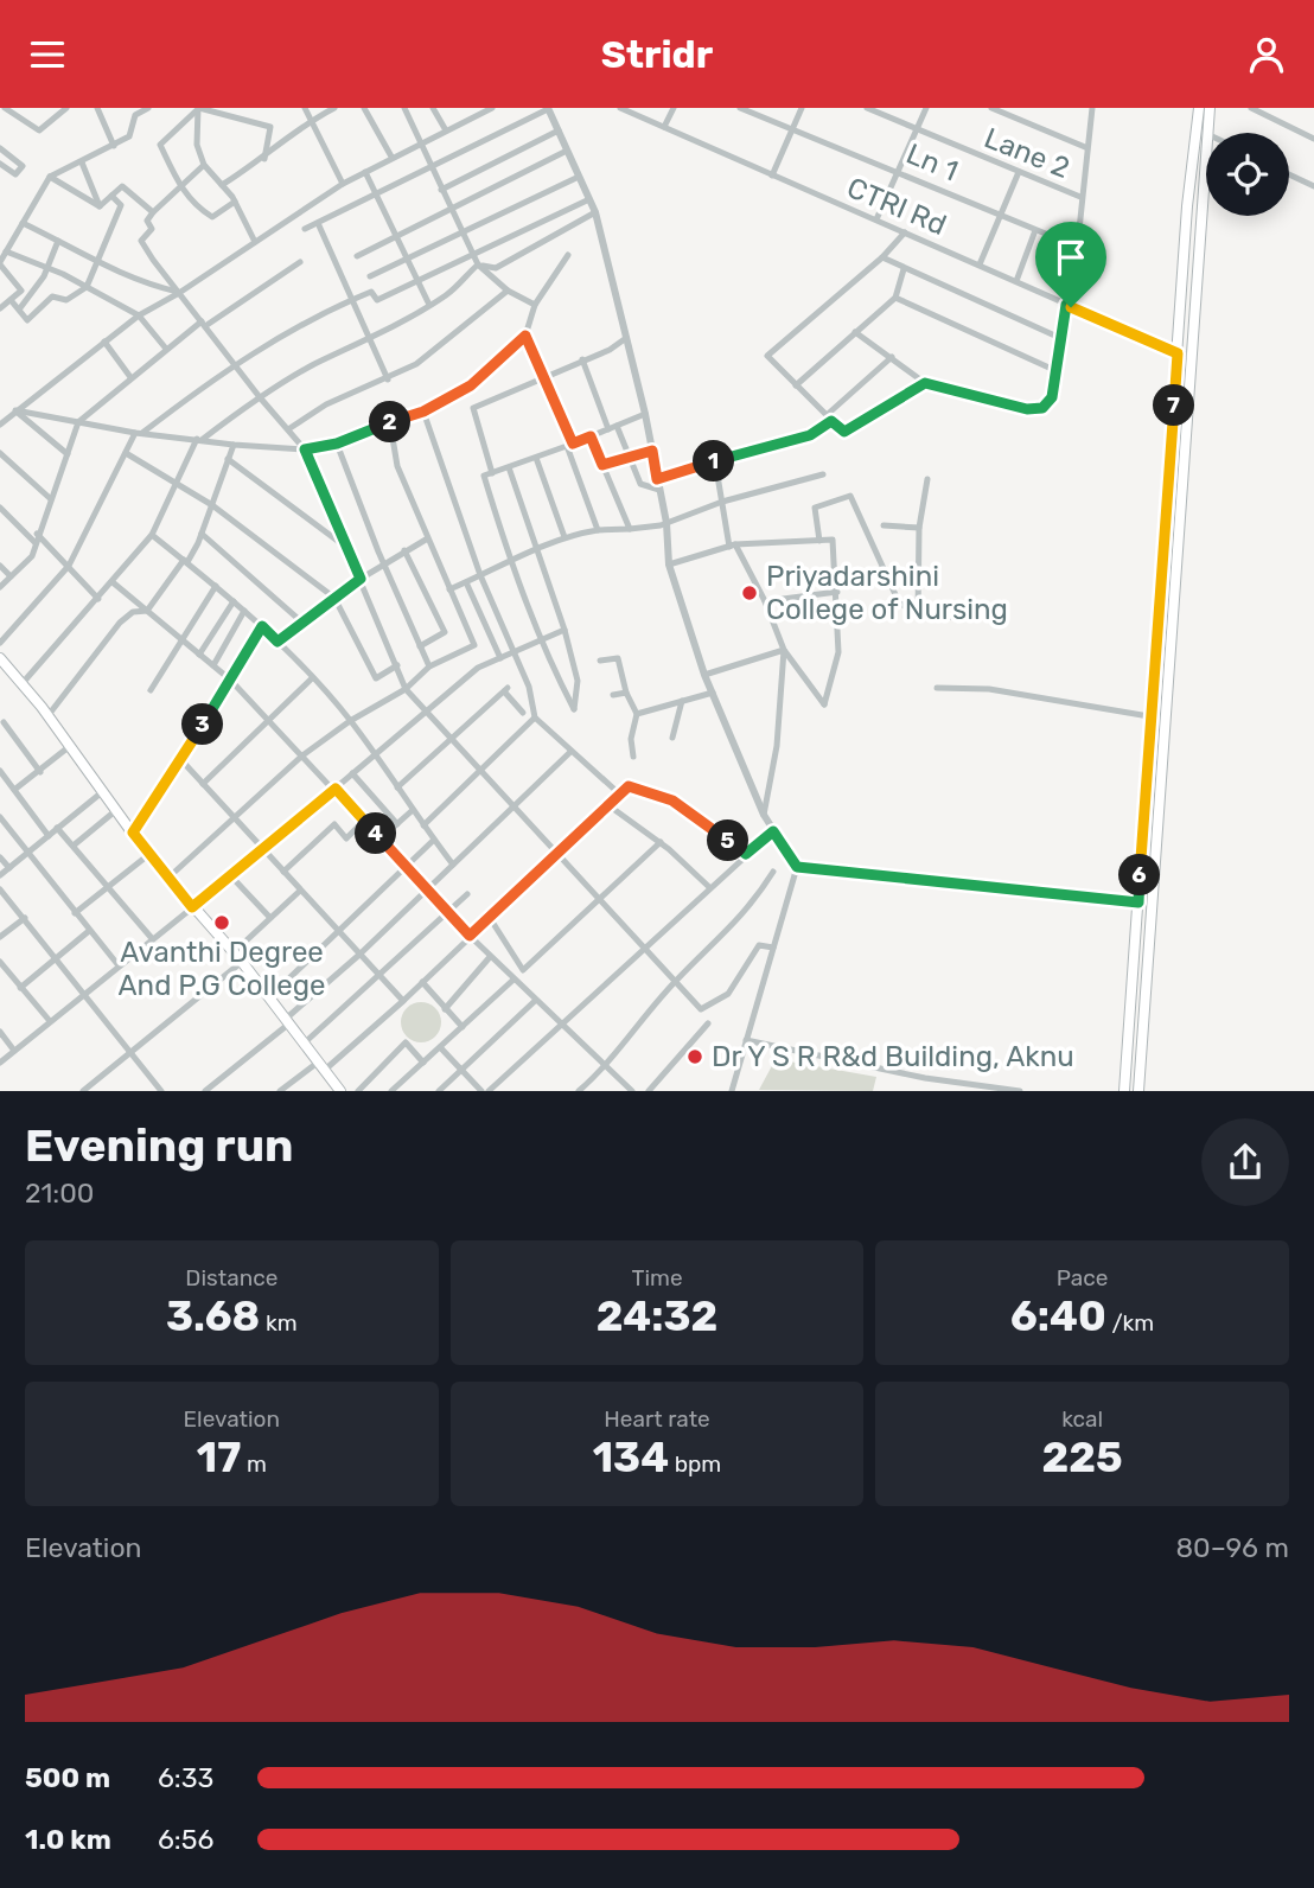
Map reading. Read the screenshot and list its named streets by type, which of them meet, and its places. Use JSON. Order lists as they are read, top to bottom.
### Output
{
  "streets": {
    "street": ["Lane 2", "Ln 1", "CTRI Rd"]
  },
  "places": ["Priyadarshini College of Nursing", "Avanthi Degree And P.G College", "Dr Y S R R&d Building, Aknu"],
  "page": {
    "header": "Stridr",
    "pins": [
      "7",
      "2",
      "1",
      "3",
      "4",
      "5",
      "6"
    ],
    "heading": ["Evening run", "21:00"],
    "stats": [
      ["Distance", "3.68 km"],
      ["Time", "24:32"],
      ["Pace", "6:40 /km"],
      ["Elevation", "17 m"],
      ["Heart rate", "134 bpm"],
      ["kcal", "225"]
    ],
    "chart": ["Elevation", "80–96 m"],
    "list": [
      {
        "name": "500 m",
        "note": "6:33"
      },
      {
        "name": "1.0 km",
        "note": "6:56"
      }
    ]
  }
}
